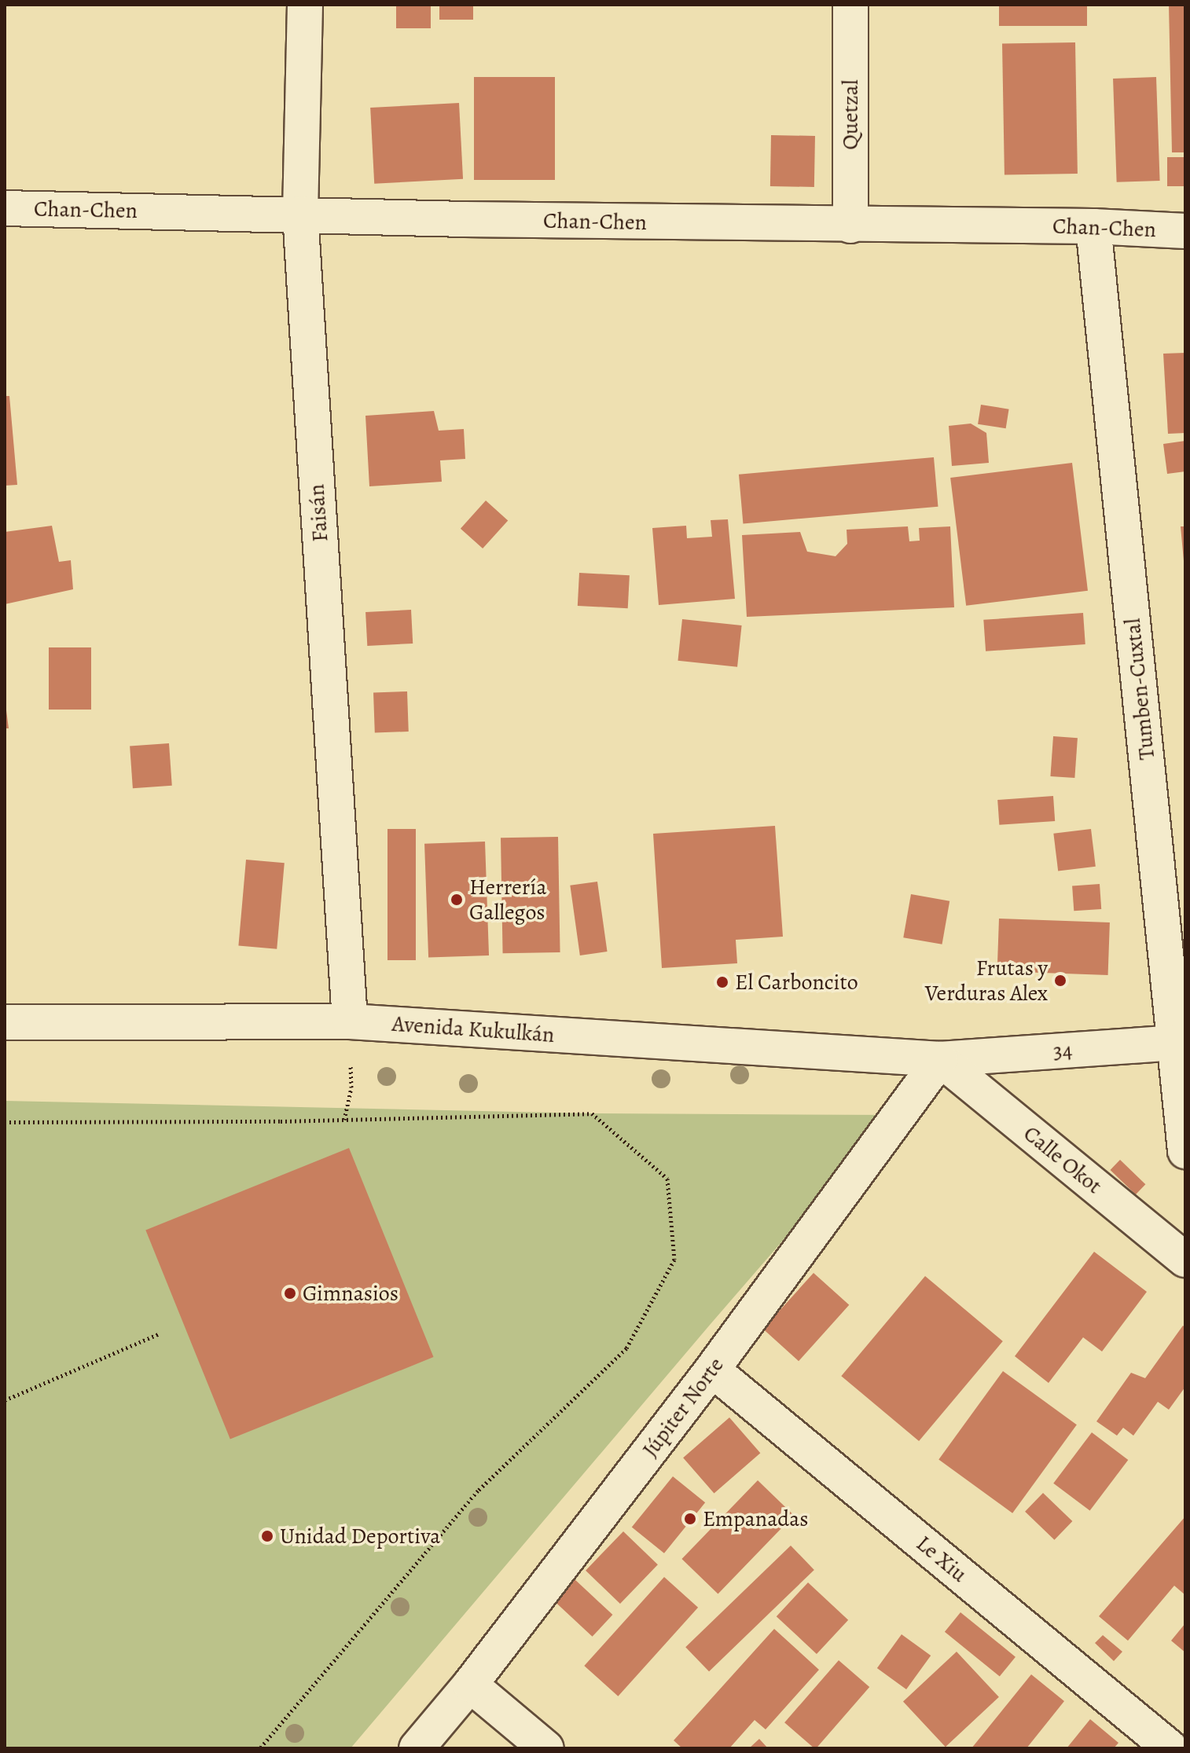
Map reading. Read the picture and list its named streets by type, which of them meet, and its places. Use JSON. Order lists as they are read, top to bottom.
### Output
{
  "streets": {
    "street": [
      "Quetzal",
      "Chan-Chen",
      "Faisán",
      "Tumben-Cuxtal",
      "Avenida Kukulkán",
      "34",
      "Calle Okot",
      "Júpiter Norte",
      "Le Xiu"
    ]
  },
  "crossings": [
    ["Quetzal", "Chan-Chen"],
    ["Chan-Chen", "Faisán"],
    ["Chan-Chen", "Tumben-Cuxtal"],
    ["Faisán", "Avenida Kukulkán"],
    ["Tumben-Cuxtal", "34"],
    ["Avenida Kukulkán", "34"],
    ["Avenida Kukulkán", "Calle Okot"],
    ["Avenida Kukulkán", "Júpiter Norte"],
    ["34", "Calle Okot"],
    ["34", "Júpiter Norte"],
    ["Calle Okot", "Júpiter Norte"],
    ["Júpiter Norte", "Le Xiu"]
  ],
  "places": [
    "Herrería Gallegos",
    "Frutas y Verduras Alex",
    "El Carboncito",
    "Gimnasios",
    "Empanadas",
    "Unidad Deportiva"
  ]
}
